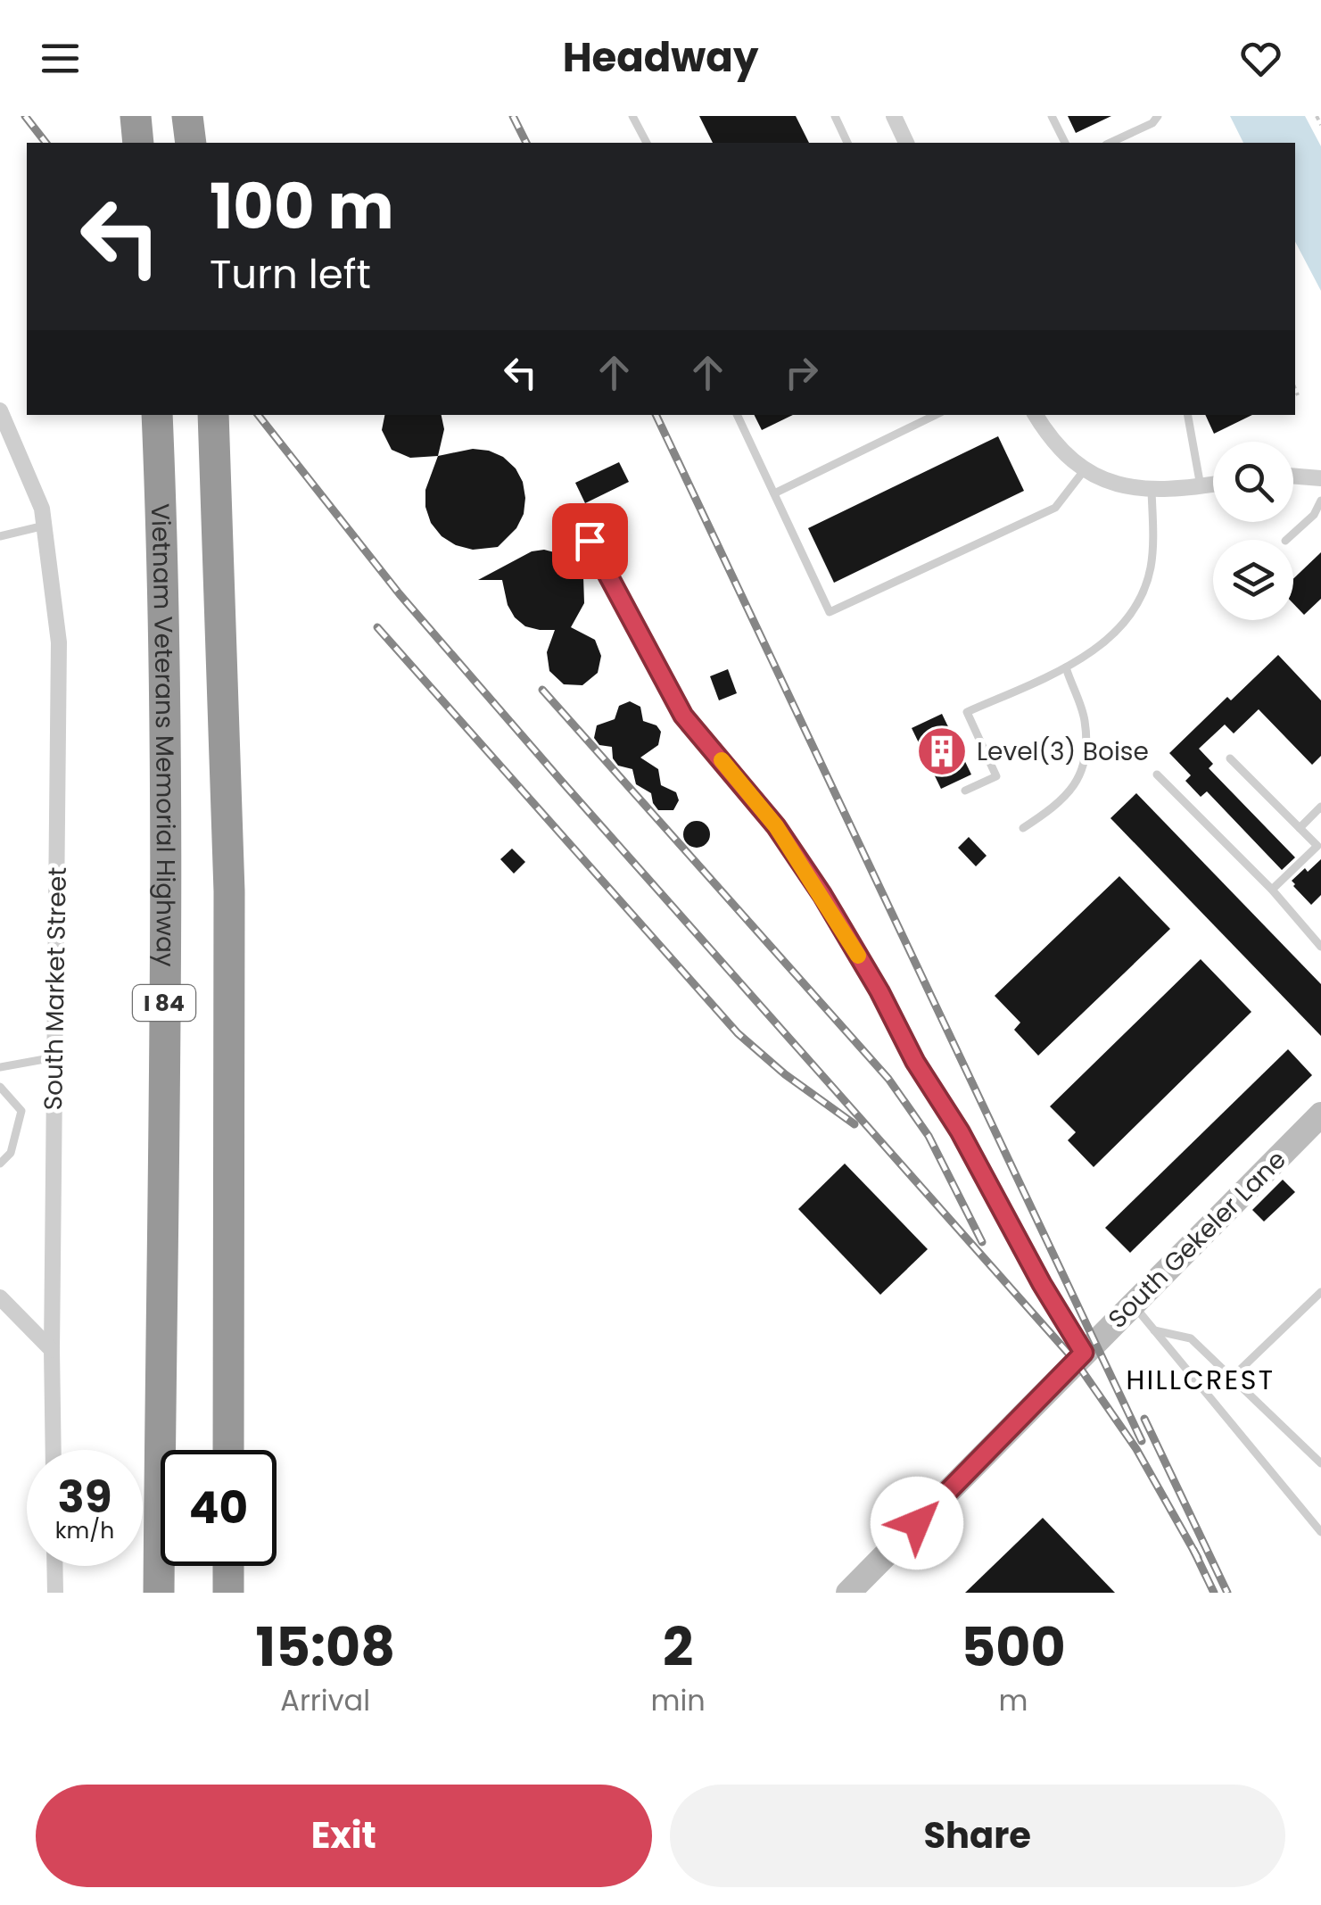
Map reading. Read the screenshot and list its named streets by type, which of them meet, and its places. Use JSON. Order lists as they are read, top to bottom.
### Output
{
  "streets": {
    "highway": ["Vietnam Veterans Memorial Highway", "I 84"],
    "street": ["South Market Street", "South Gekeler Lane"]
  },
  "districts": ["HILLCREST"],
  "places": {
    "building": ["Level(3) Boise"]
  },
  "page": {
    "header": "Headway",
    "turn": ["100 m", "Turn left"],
    "speed": "39 km/h",
    "limit": "40",
    "eta": [
      "15:08",
      "Arrival",
      "2",
      "min",
      "500",
      "m"
    ],
    "buttons": ["Exit", "Share"]
  }
}
